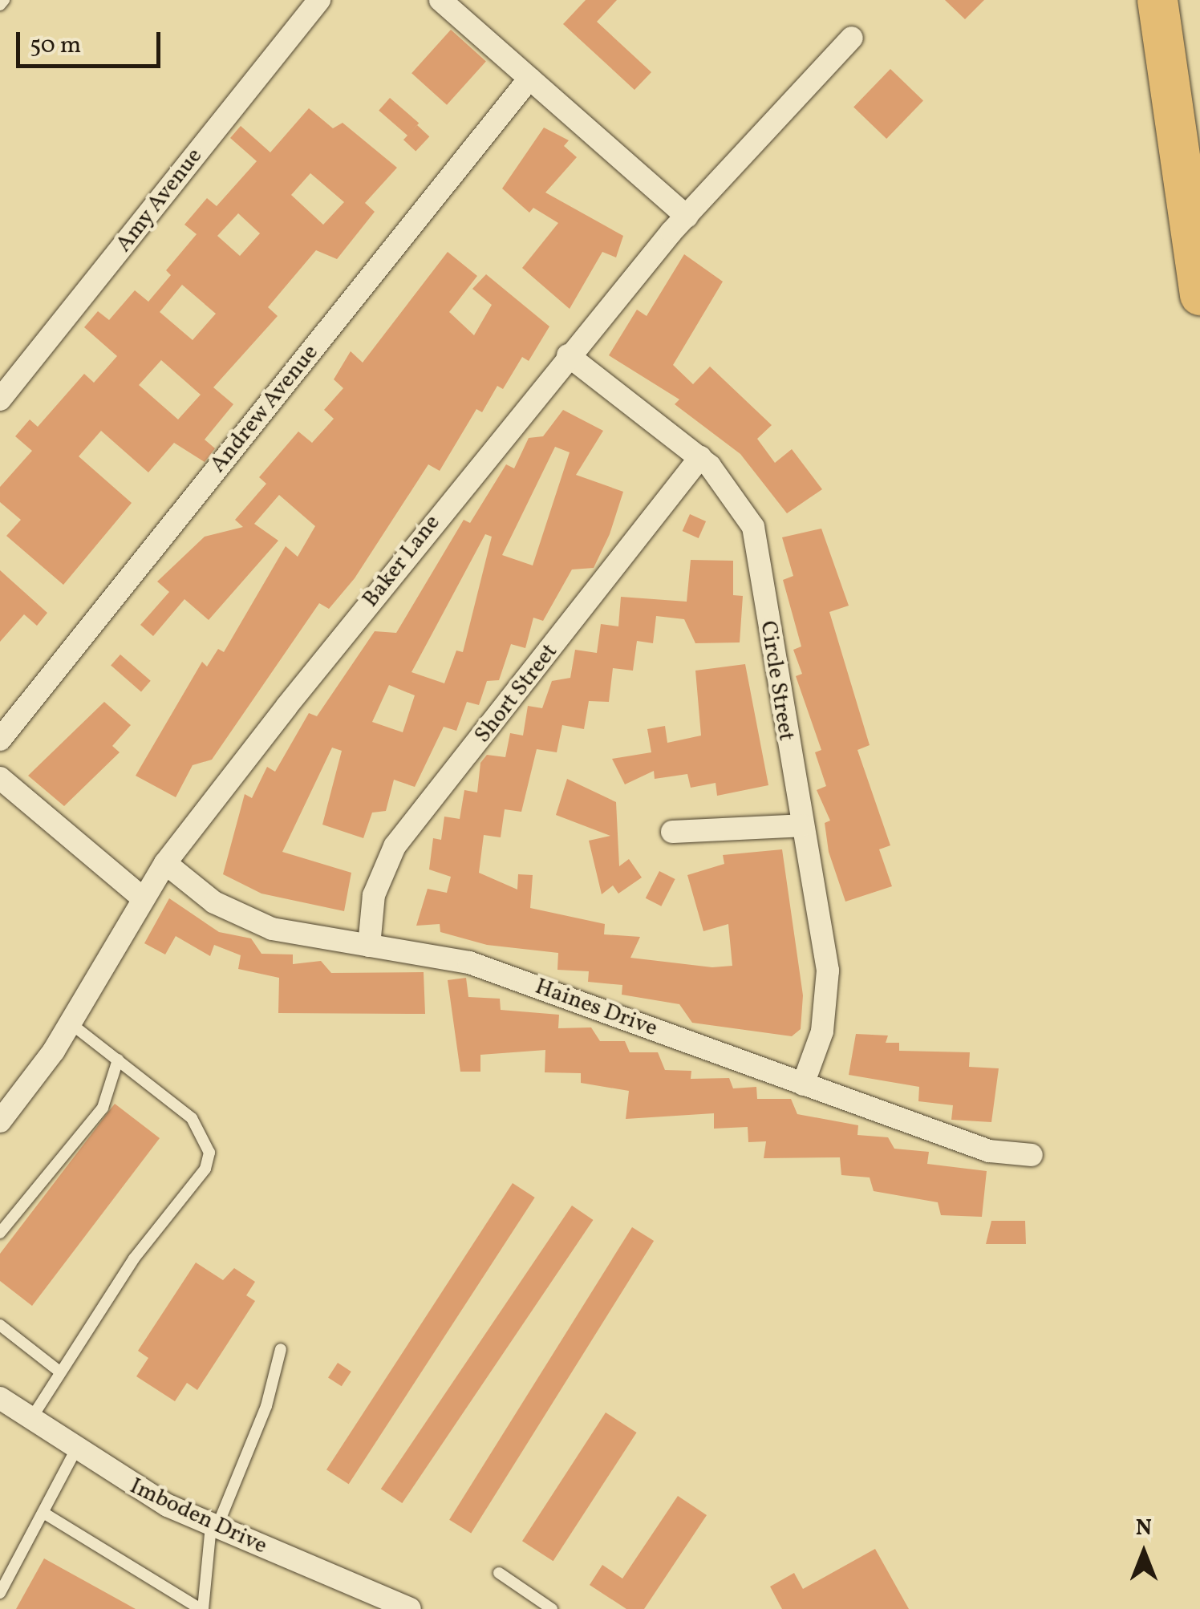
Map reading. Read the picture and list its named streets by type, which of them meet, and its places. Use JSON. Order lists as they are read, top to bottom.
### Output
{
  "streets": {
    "street": [
      "Amy Avenue",
      "Andrew Avenue",
      "Baker Lane",
      "Circle Street",
      "Short Street",
      "Haines Drive",
      "Imboden Drive"
    ]
  },
  "crossings": [
    ["Baker Lane", "Circle Street"],
    ["Baker Lane", "Haines Drive"],
    ["Circle Street", "Short Street"],
    ["Circle Street", "Haines Drive"],
    ["Short Street", "Haines Drive"]
  ],
  "scale_bar": "50 m",
  "north": "top"
}
